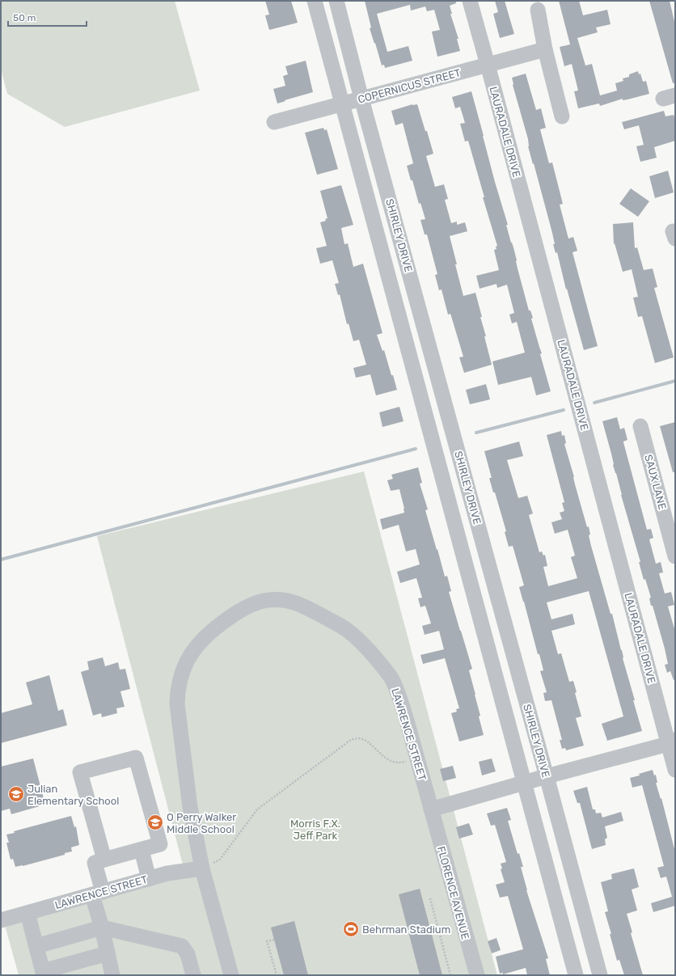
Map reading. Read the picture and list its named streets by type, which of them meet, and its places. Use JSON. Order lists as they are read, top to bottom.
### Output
{
  "streets": {
    "street": [
      "COPERNICUS STREET",
      "LAURADALE DRIVE",
      "SHIRLEY DRIVE",
      "SAUX LANE",
      "LAWRENCE STREET",
      "FLORENCE AVENUE"
    ]
  },
  "crossings": [
    ["COPERNICUS STREET", "LAURADALE DRIVE"],
    ["COPERNICUS STREET", "SHIRLEY DRIVE"],
    ["LAWRENCE STREET", "FLORENCE AVENUE"]
  ],
  "parks": ["Morris F.X. Jeff Park"],
  "places": {
    "school or university": ["Julian Elementary School", "O Perry Walker Middle School"],
    "sports": ["Behrman Stadium"]
  },
  "scale_bar": "50 m"
}
